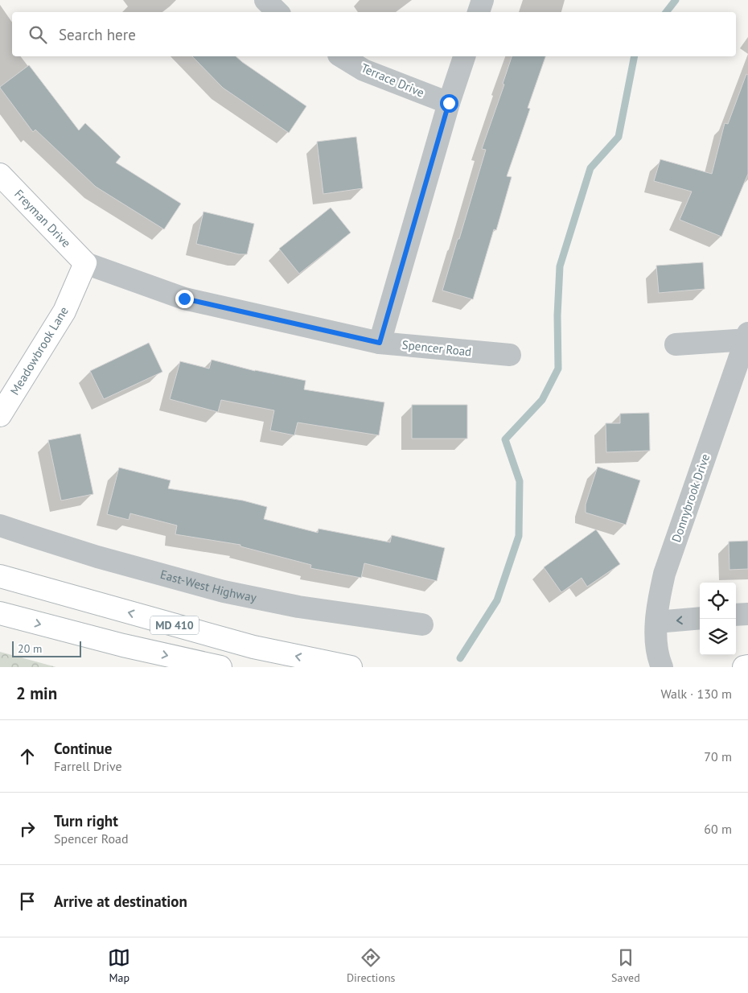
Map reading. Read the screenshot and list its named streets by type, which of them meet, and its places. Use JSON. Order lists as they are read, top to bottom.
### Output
{
  "streets": {
    "main road": ["Freyman Drive", "Meadowbrook Lane", "MD 410"],
    "street": [
      "Terrace Drive",
      "Spencer Road",
      "Donnybrook Drive",
      "East-West Highway"
    ]
  },
  "crossings": [
    ["Freyman Drive", "Spencer Road"],
    ["Freyman Drive", "Meadowbrook Lane"],
    ["Spencer Road", "Meadowbrook Lane"]
  ],
  "scale_bar": "20 m",
  "page": {
    "search": "Search here",
    "scale": "20 m",
    "heading": ["2 min", "Walk · 130 m"],
    "list": [
      ["Continue", "Farrell Drive", "70 m"],
      ["Turn right", "Spencer Road", "60 m"],
      "Arrive at destination"
    ],
    "nav": ["Map", "Directions", "Saved"]
  }
}
